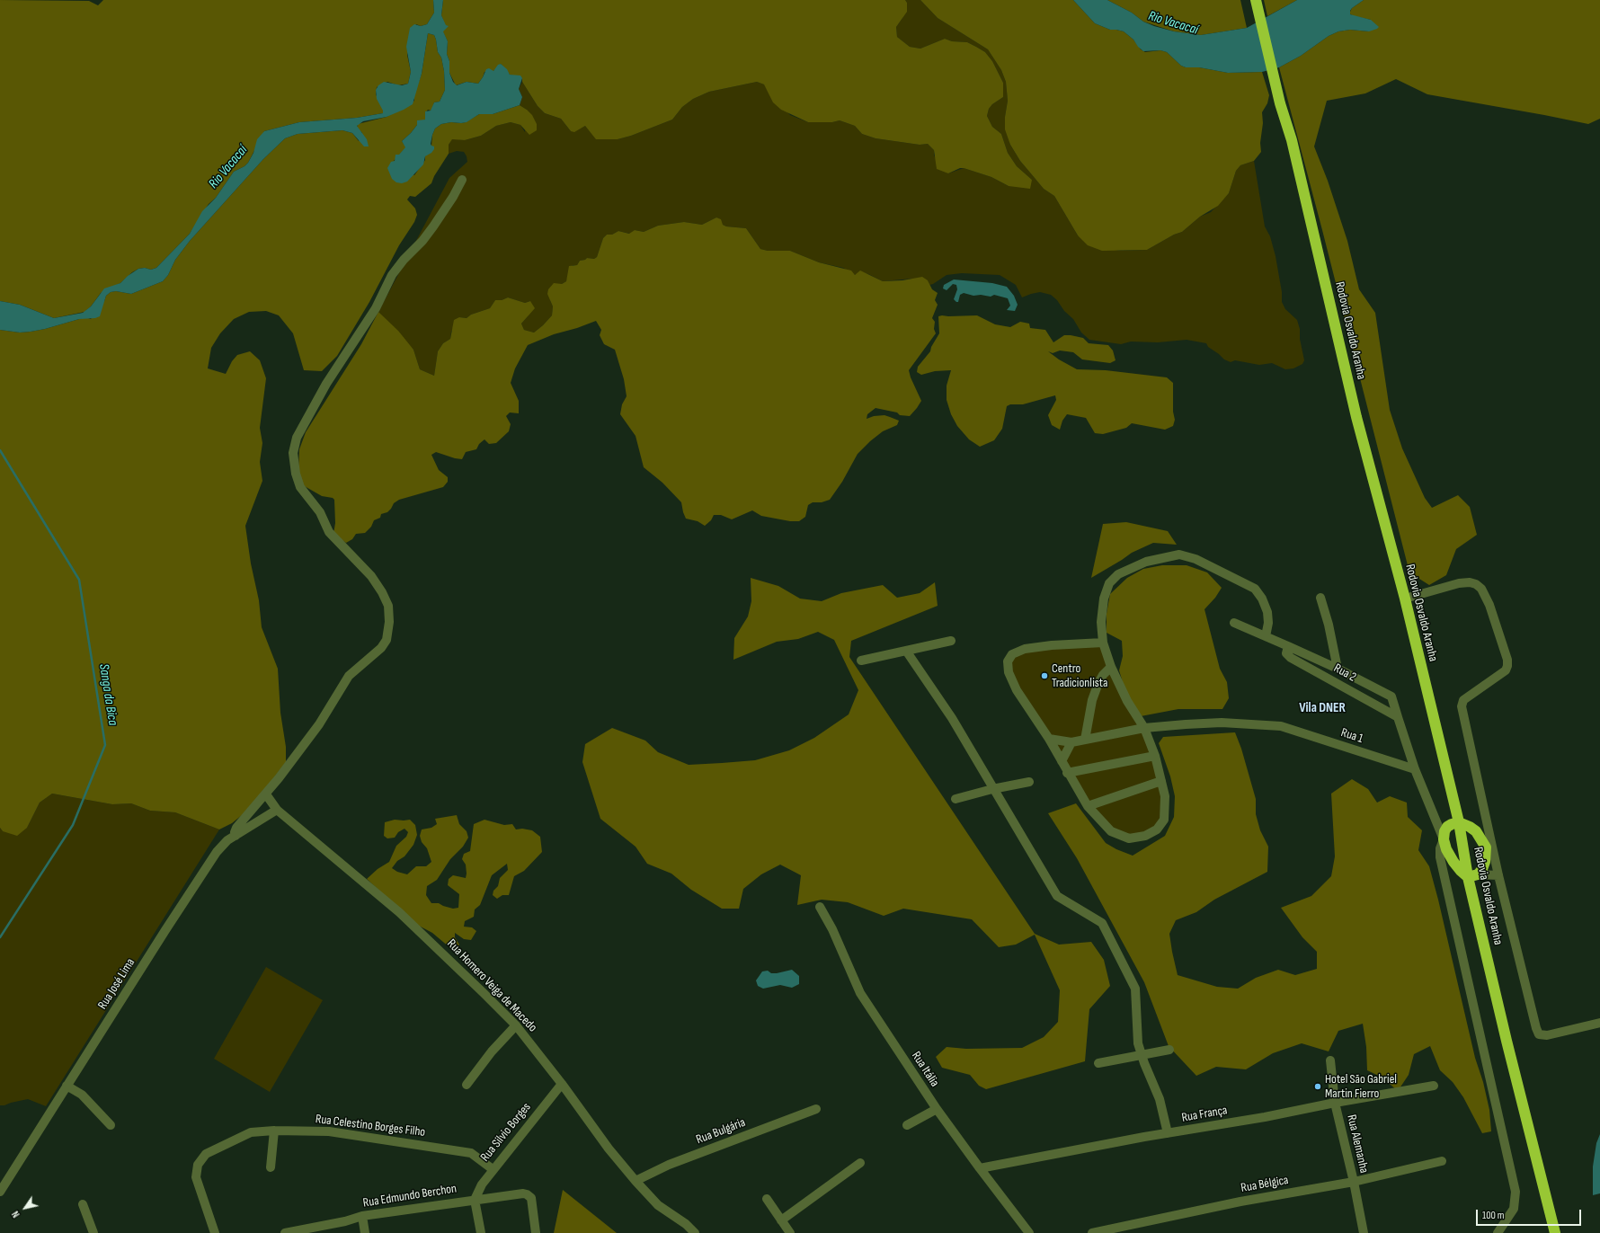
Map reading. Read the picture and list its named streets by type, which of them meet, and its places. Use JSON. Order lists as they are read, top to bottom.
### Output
{
  "streets": {
    "highway": ["Rodovia Osvaldo Aranha"],
    "street": [
      "Rua 2",
      "Rua 1",
      "Rua José Lima",
      "Rua Homero Veiga de Macedo",
      "Rua Itália",
      "Rua França",
      "Rua Celestino Borges Filho",
      "Rua Bulgária",
      "Rua Silvio Borges",
      "Rua Alemanha",
      "Rua Bélgica",
      "Rua Edmundo Berchon"
    ]
  },
  "crossings": [
    ["Rua 2", "Rua 1"],
    ["Rua José Lima", "Rua Homero Veiga de Macedo"],
    ["Rua Homero Veiga de Macedo", "Rua Bulgária"],
    ["Rua Homero Veiga de Macedo", "Rua Silvio Borges"],
    ["Rua Itália", "Rua França"],
    ["Rua França", "Rua Alemanha"],
    ["Rua Celestino Borges Filho", "Rua Silvio Borges"],
    ["Rua Silvio Borges", "Rua Edmundo Berchon"],
    ["Rua Alemanha", "Rua Bélgica"]
  ],
  "districts": ["Vila DNER"],
  "water": ["Rio Vacacaí", "Sanga da Bica"],
  "places": ["Centro Tradicionlista", "Hotel São Gabriel Martin Fierro"],
  "scale_bar": "100 m",
  "north": "bottom left"
}
